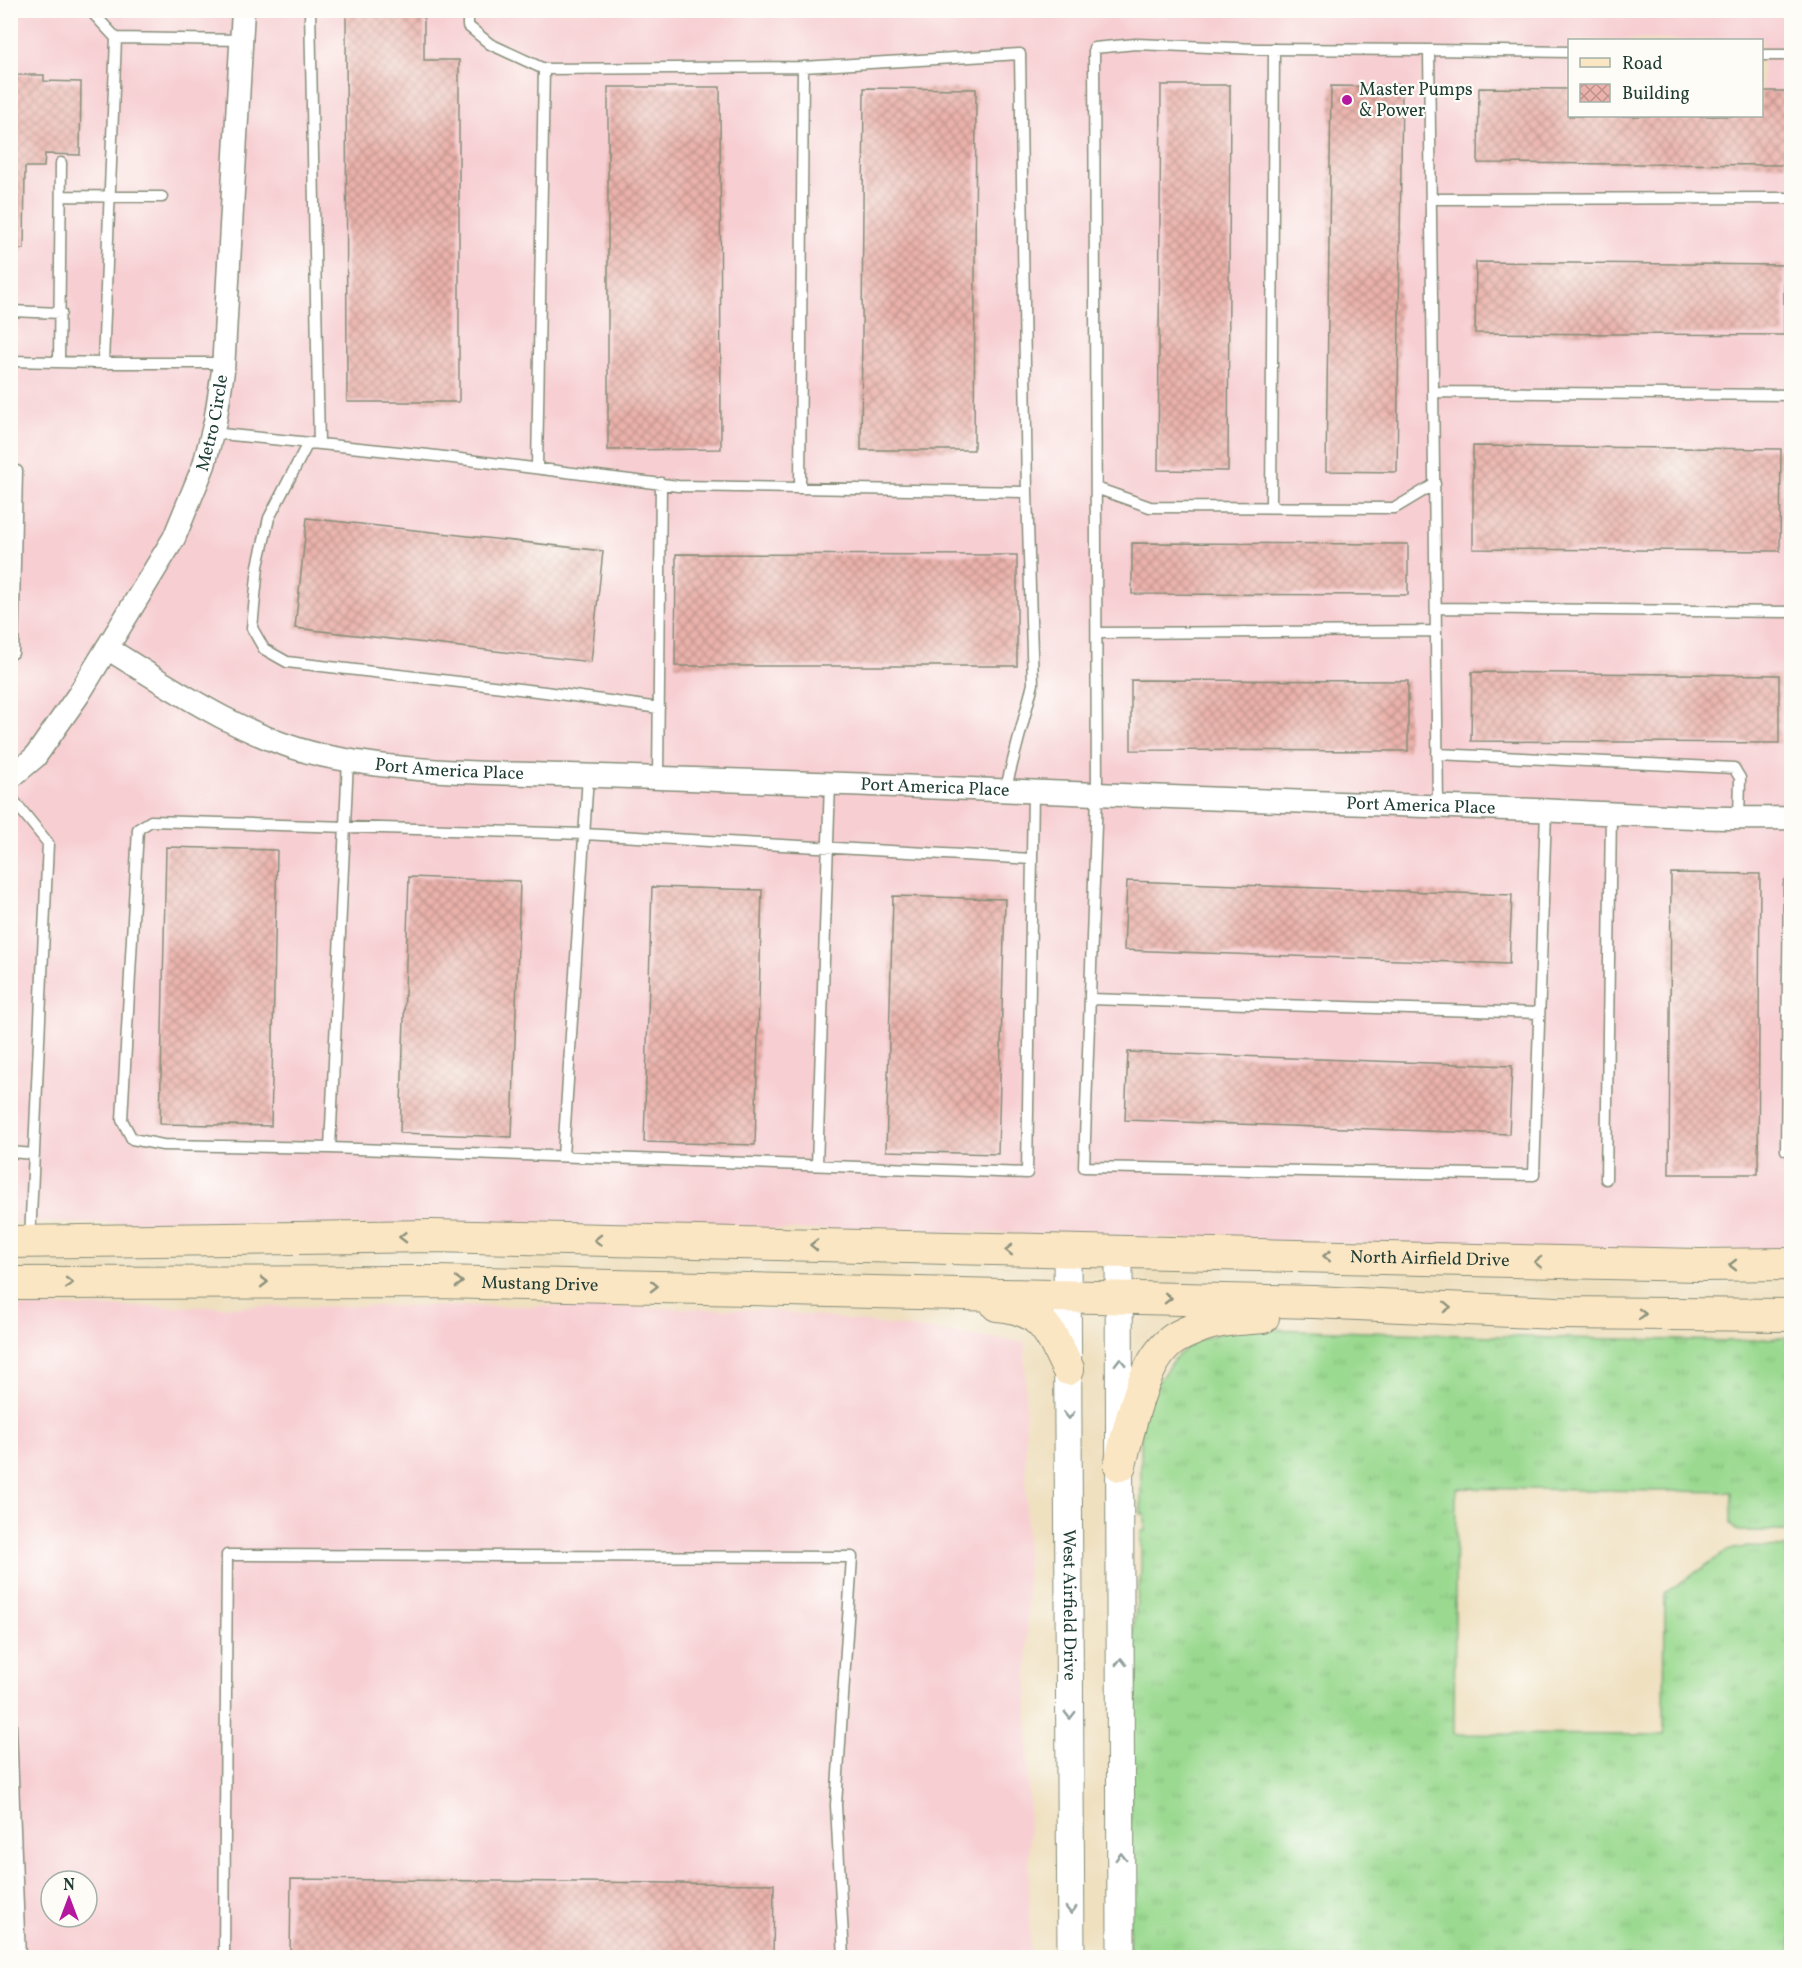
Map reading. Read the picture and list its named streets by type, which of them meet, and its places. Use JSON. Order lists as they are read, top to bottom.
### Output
{
  "streets": {
    "main road": ["North Airfield Drive", "Mustang Drive"],
    "street": ["Metro Circle", "Port America Place", "West Airfield Drive"]
  },
  "crossings": [
    ["Metro Circle", "Port America Place"],
    ["North Airfield Drive", "West Airfield Drive"],
    ["Mustang Drive", "West Airfield Drive"]
  ],
  "places": ["Master Pumps & Power"],
  "legend": ["Road", "Building"],
  "north": "top"
}
